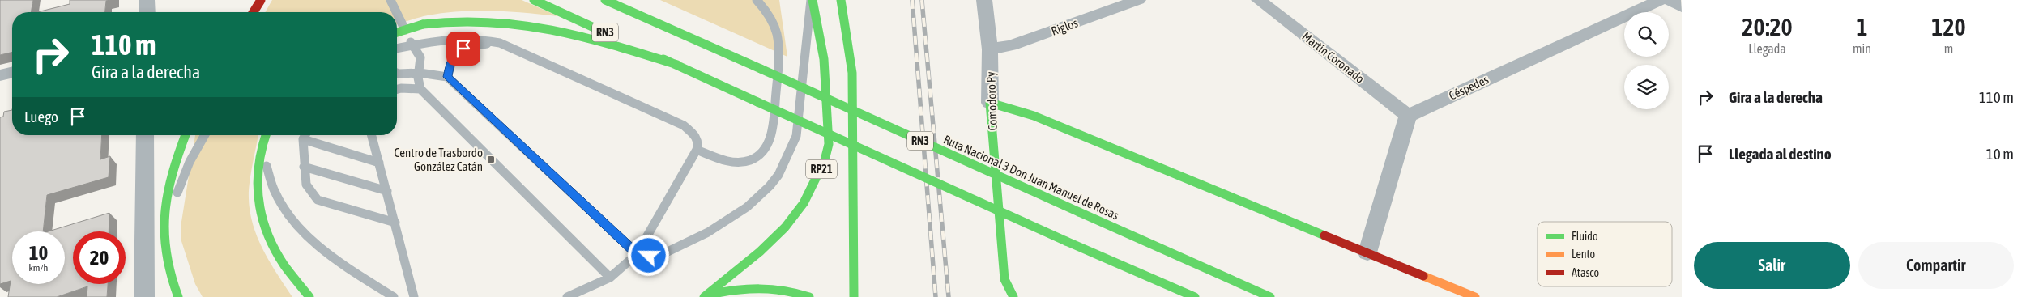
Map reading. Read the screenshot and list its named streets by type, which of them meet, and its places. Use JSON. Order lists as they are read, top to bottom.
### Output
{
  "streets": {
    "main road": [
      "RN3",
      "Comodoro Py",
      "RP21",
      "Ruta Nacional 3 Don Juan Manuel de Rosas"
    ],
    "street": ["Riglos", "Martín Coronado", "Céspedes"]
  },
  "crossings": [
    ["Riglos", "Comodoro Py"],
    ["RN3", "Ruta Nacional 3 Don Juan Manuel de Rosas"],
    ["Martín Coronado", "Céspedes"]
  ],
  "places": {
    "transit": ["Centro de Trasbordo González Catán"]
  },
  "legend": ["Fluido", "Lento", "Atasco"],
  "page": {
    "eta": [
      "20:20",
      "Llegada",
      "1",
      "min",
      "120",
      "m"
    ],
    "turn": ["110 m", "Gira a la derecha"],
    "list": [
      {
        "name": "Gira a la derecha",
        "value": "110 m"
      },
      {
        "name": "Llegada al destino",
        "value": "10 m"
      }
    ],
    "then": "Luego",
    "speed": "10 km/h",
    "limit": "20",
    "buttons": ["Salir", "Compartir"]
  }
}
